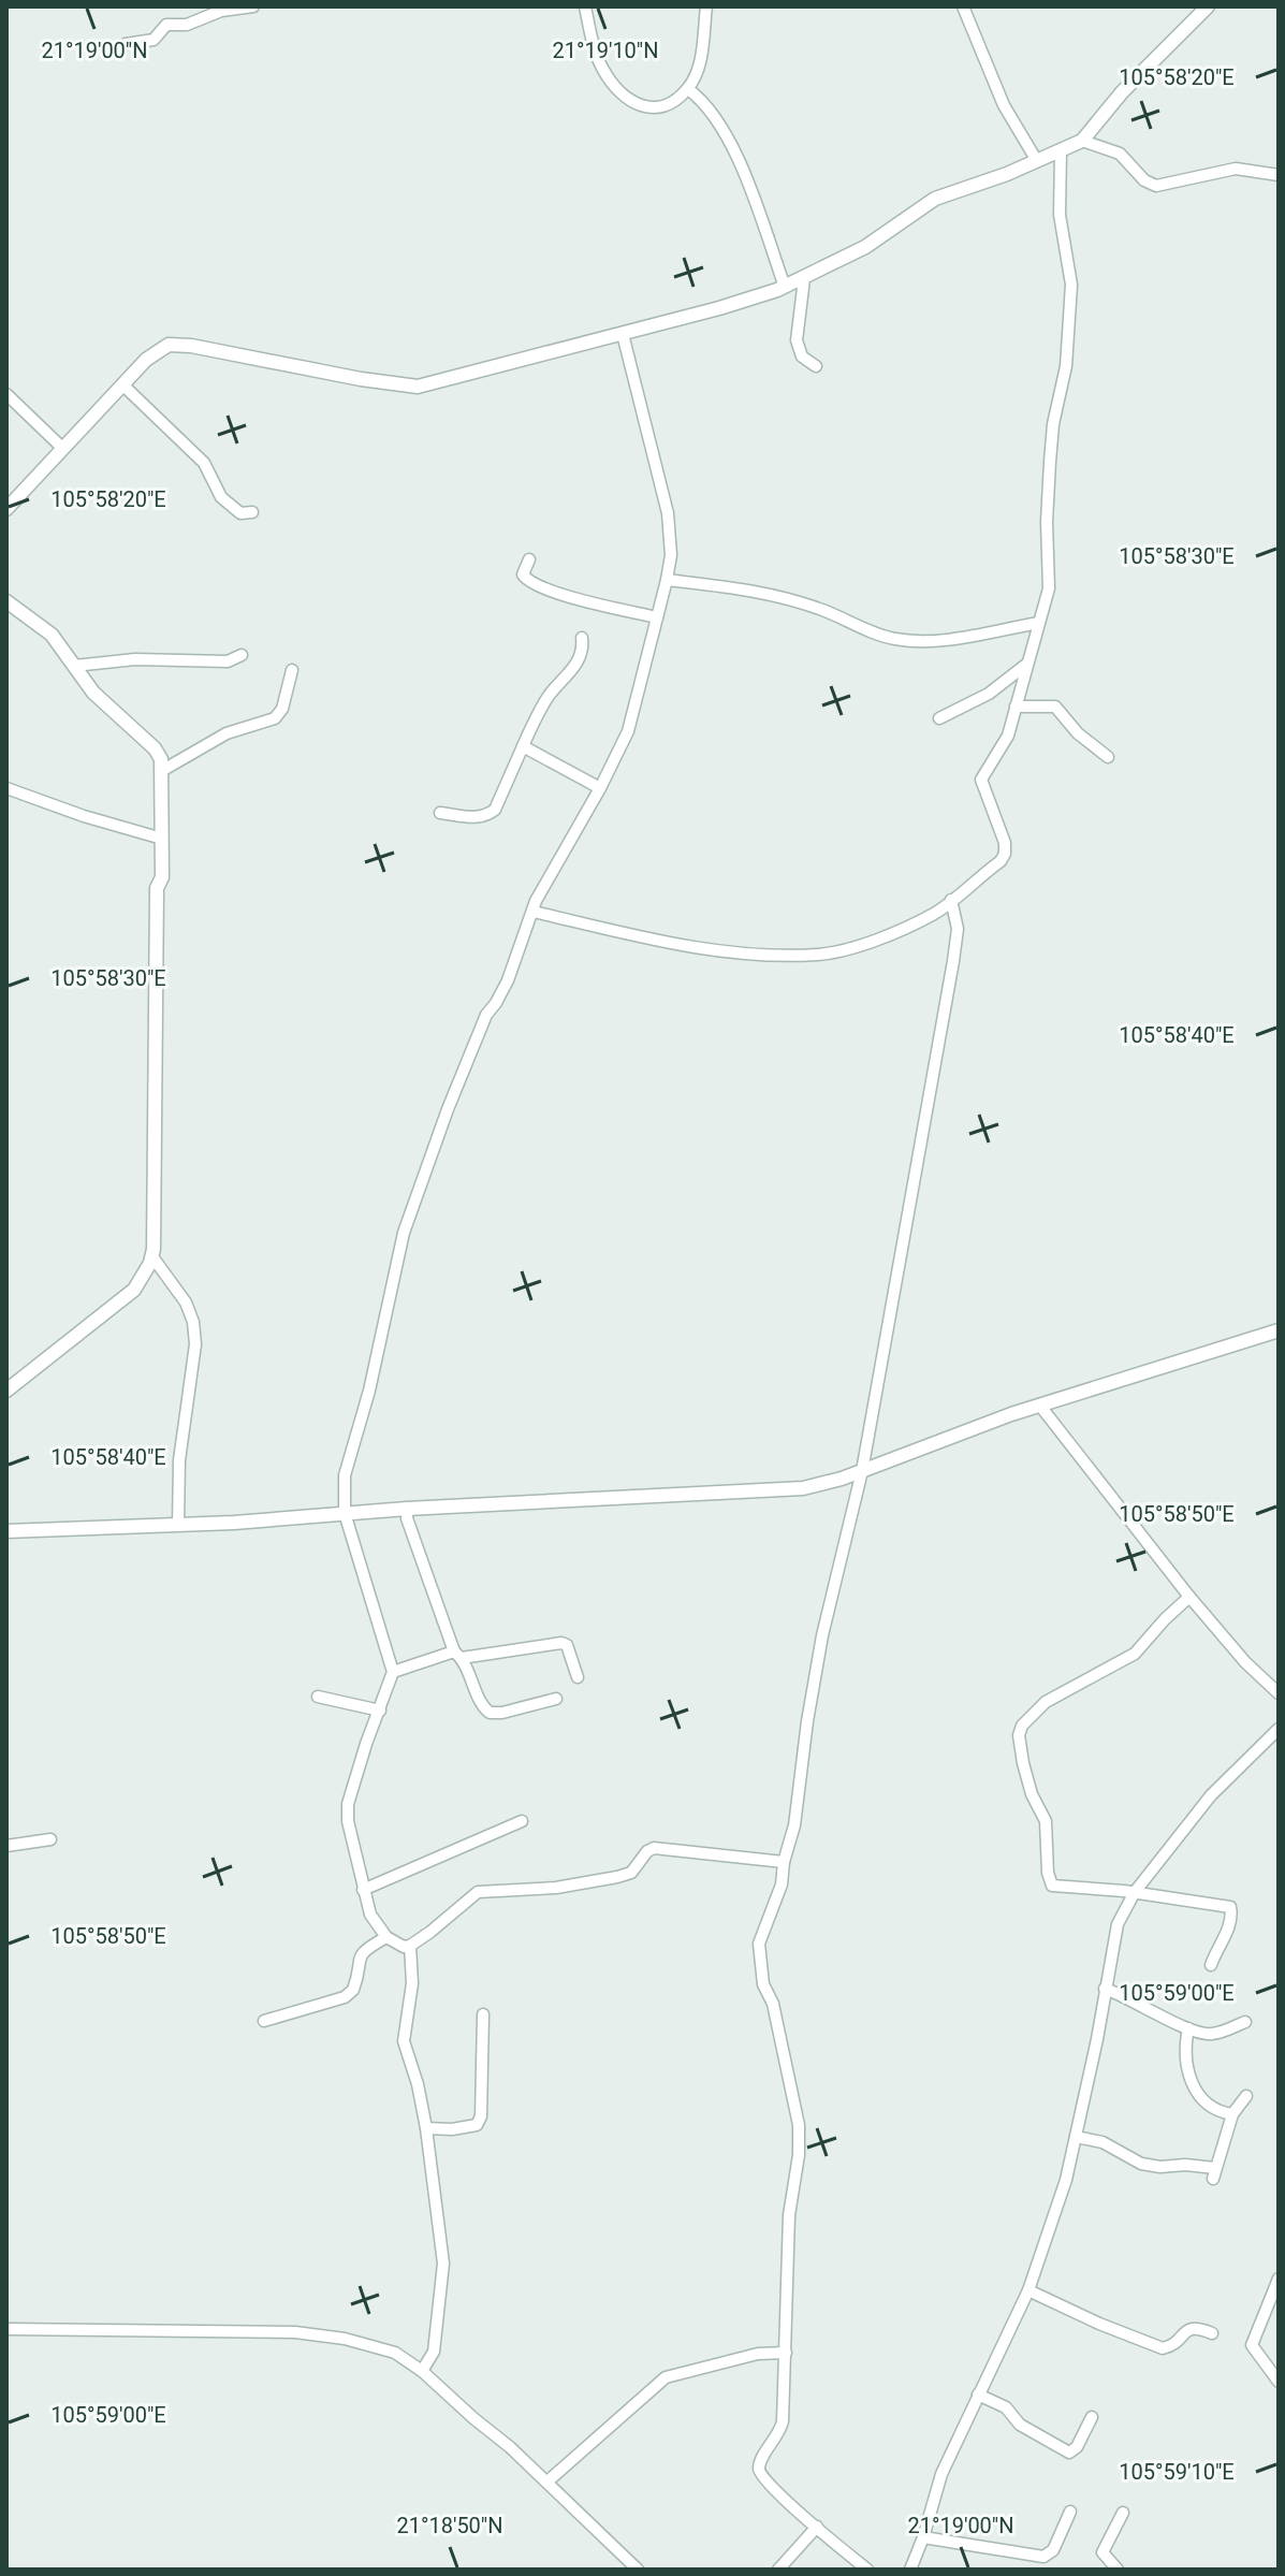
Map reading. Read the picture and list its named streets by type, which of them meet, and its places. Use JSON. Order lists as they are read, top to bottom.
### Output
{
  "coordinates": [
    "21°19'00\"N",
    "21°19'10\"N",
    "105°58'20\"E",
    "105°58'30\"E",
    "105°58'40\"E",
    "105°58'50\"E",
    "105°59'00\"E",
    "105°59'10\"E",
    "21°18'50\"N"
  ]
}
